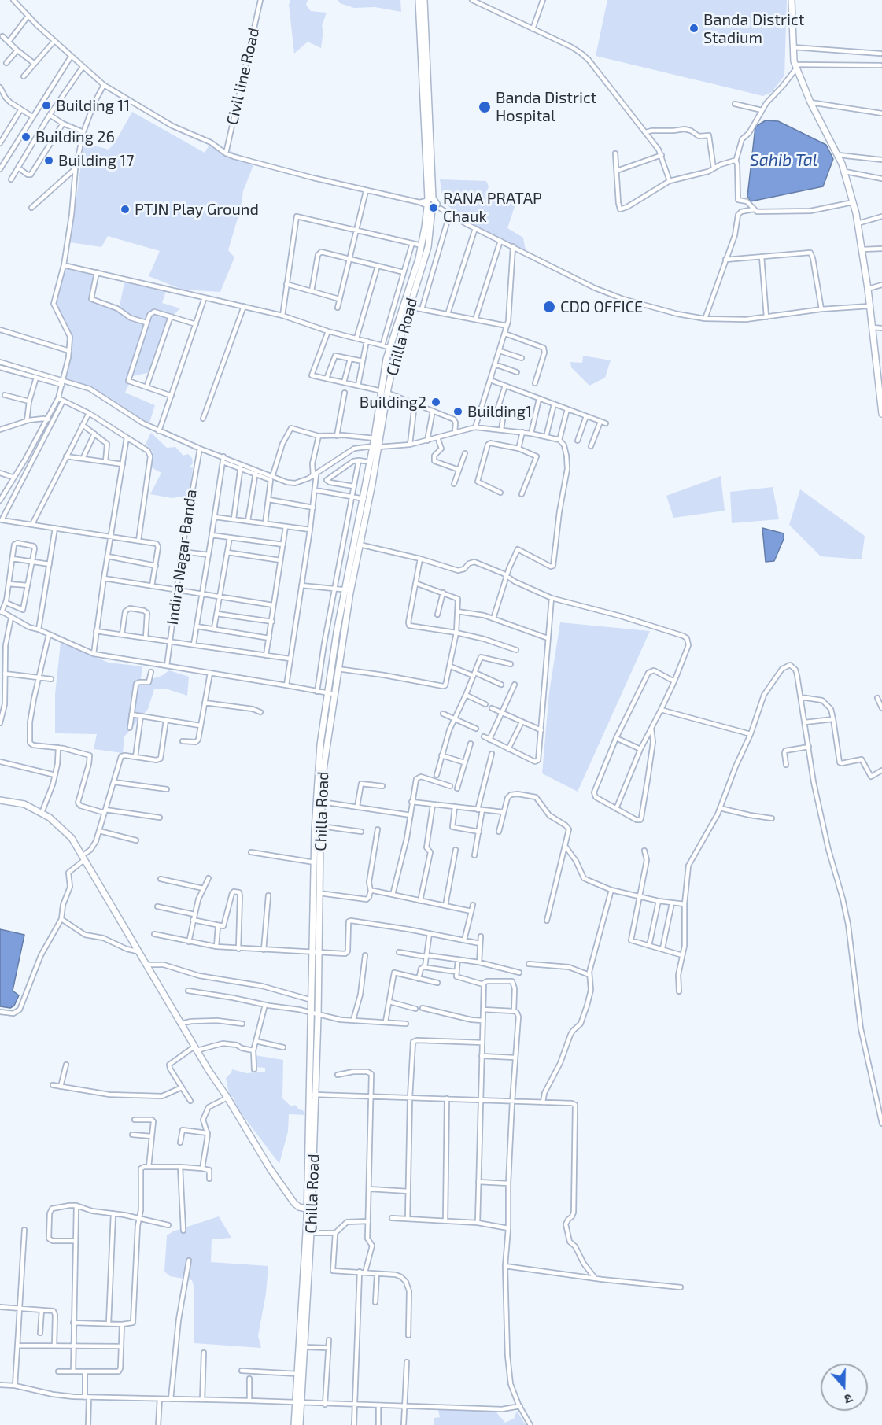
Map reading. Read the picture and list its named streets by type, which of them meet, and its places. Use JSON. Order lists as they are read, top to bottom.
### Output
{
  "streets": {
    "main road": ["Chilla Road"],
    "street": ["Civil line Road", "Indira Nagar Banda"]
  },
  "water": ["Sahib Tal"],
  "places": [
    "Banda District Stadium",
    "Building 11",
    "Banda District Hospital",
    "Building 26",
    "Building 17",
    "RANA PRATAP Chauk",
    "PTJN Play Ground",
    "CDO OFFICE",
    "Building2",
    "Building1"
  ],
  "north": "bottom"
}
